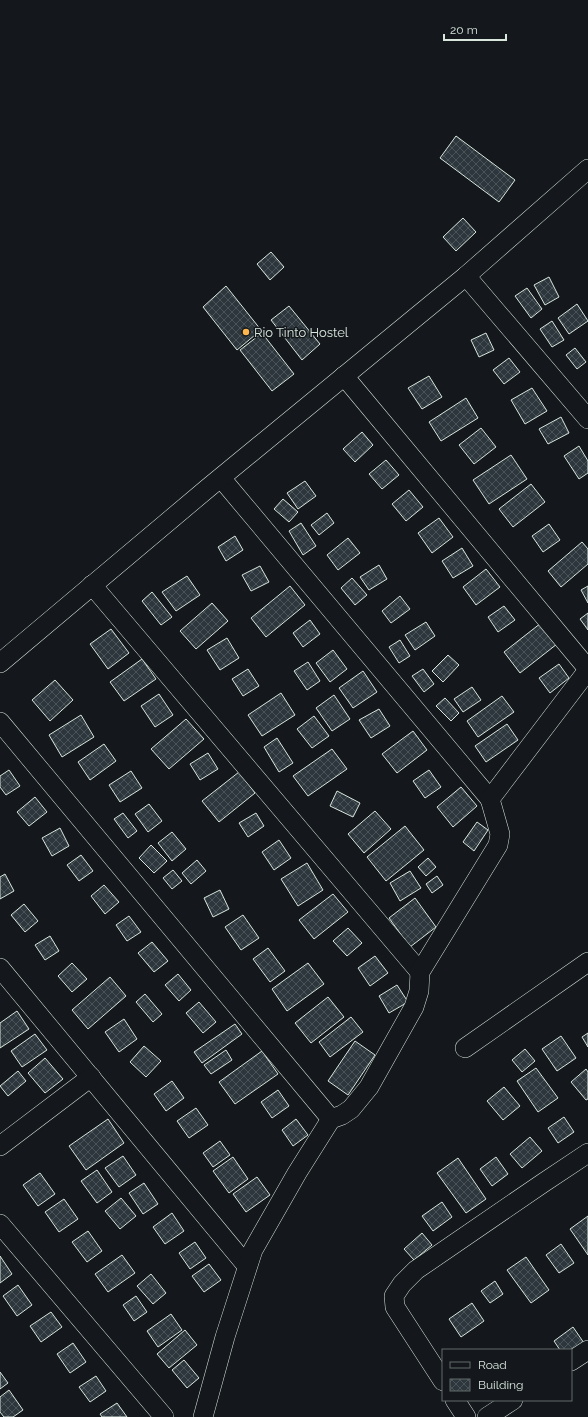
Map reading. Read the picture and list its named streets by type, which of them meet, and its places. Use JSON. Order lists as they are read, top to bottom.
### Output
{
  "places": ["Rio Tinto Hostel"],
  "legend": ["Road", "Building"],
  "scale_bar": "20 m"
}
